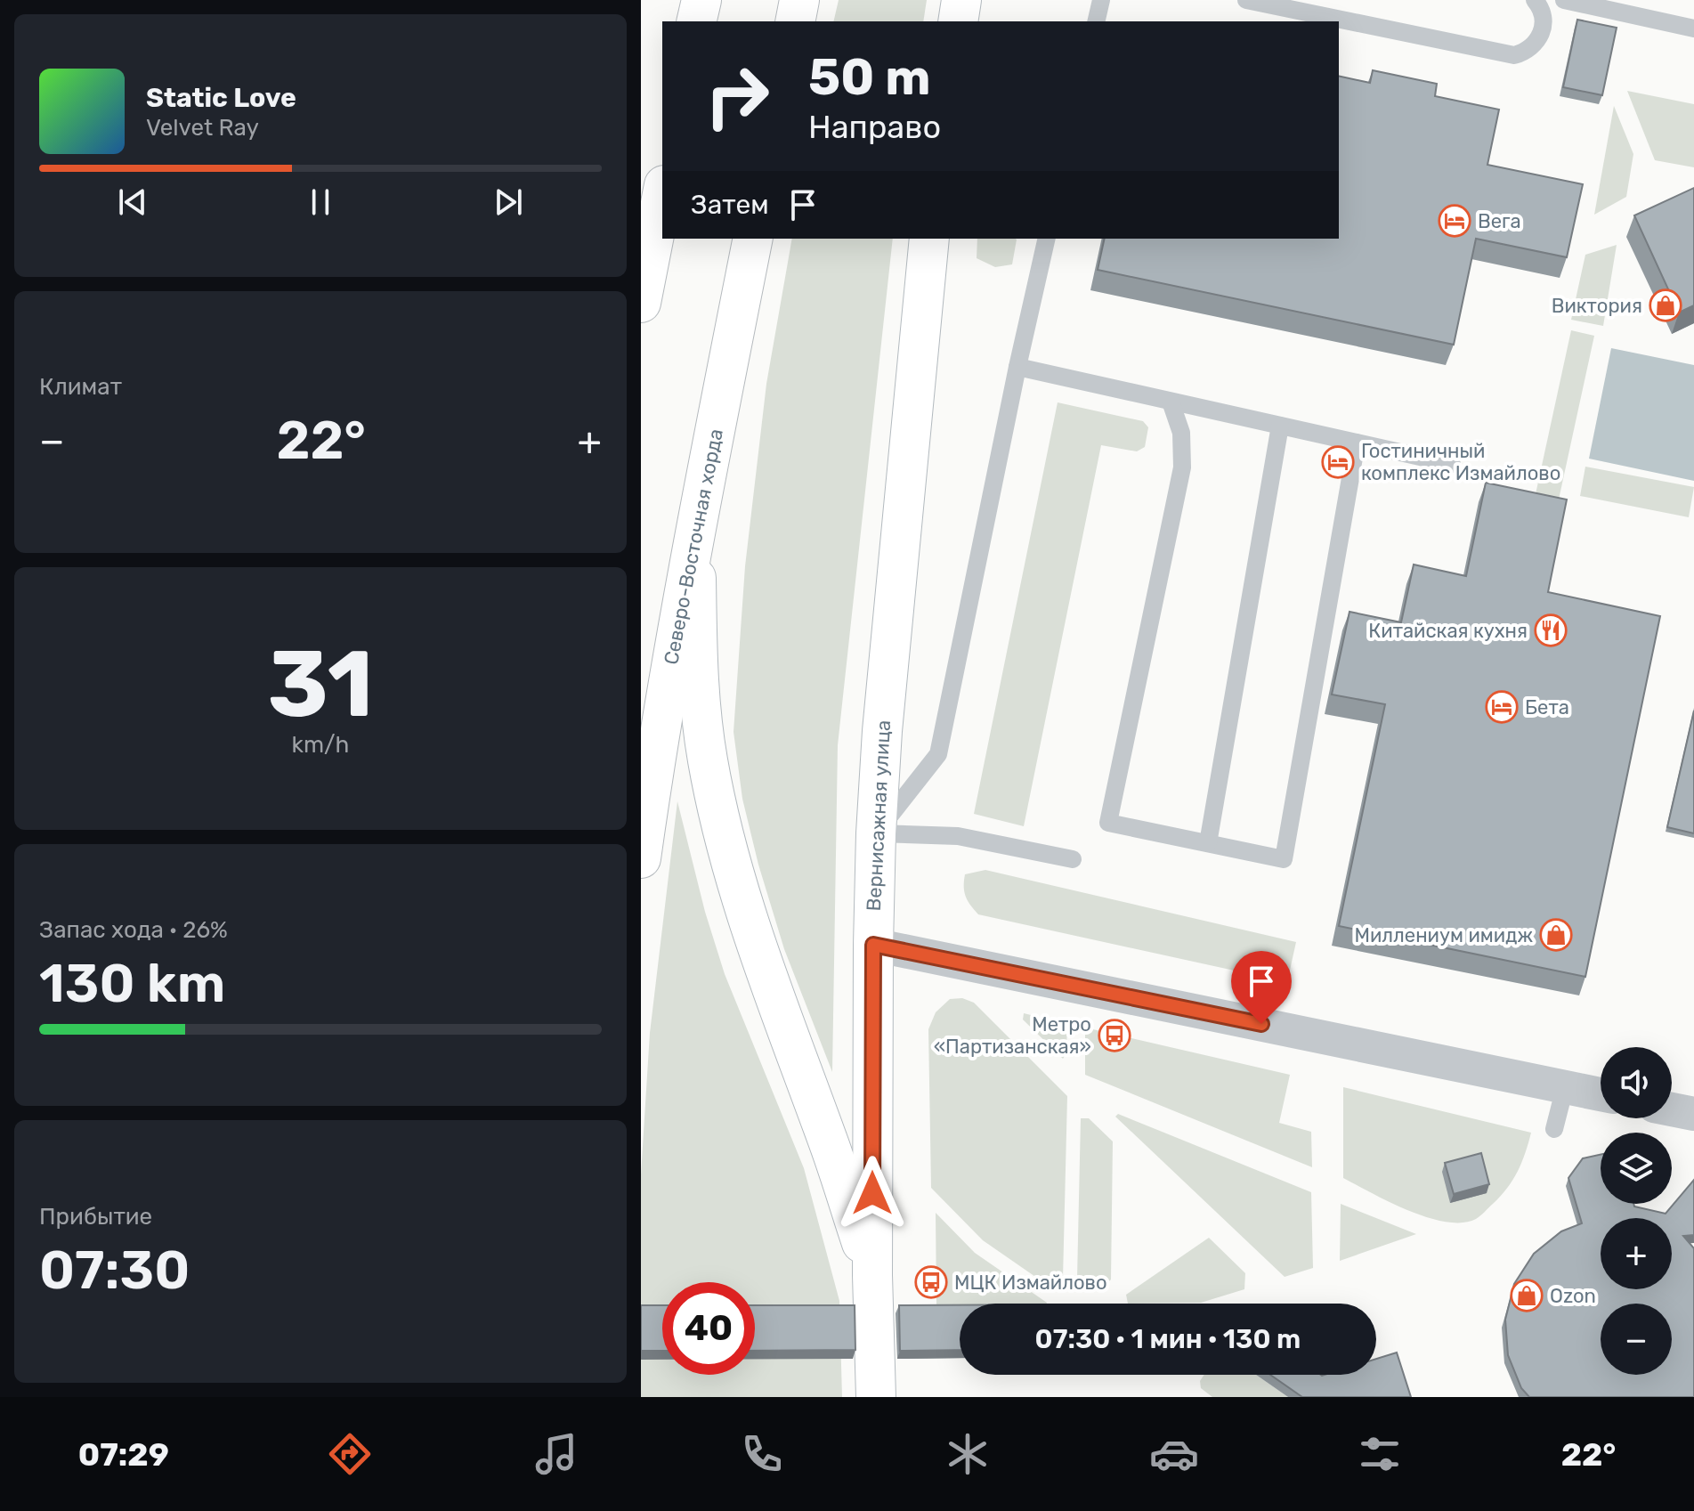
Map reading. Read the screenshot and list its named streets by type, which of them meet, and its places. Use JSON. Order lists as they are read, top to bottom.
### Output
{
  "streets": {
    "main road": ["Северо-Восточная хорда", "Вернисажная улица"]
  },
  "places": {
    "hotel": ["Вега", "Гостиничный комплекс Измайлово", "Бета"],
    "shop": ["Виктория", "Миллениум имидж", "Ozon"],
    "restaurant": ["Китайская кухня"],
    "bus stop": ["Метро «Партизанская»", "МЦК Измайлово"]
  },
  "page": {
    "turn": ["50 m", "Направо"],
    "song": ["Static Love", "Velvet Ray"],
    "then": "Затем",
    "tile": [
      "Климат",
      ["31", "km/h"],
      ["Запас хода · 26%", "130 km"],
      ["Прибытие", "07:30"]
    ],
    "heat": ["−", "22°", "+"],
    "map_buttons": ["+", "−"],
    "limit": "40",
    "trip": "07:30 · 1 мин · 130 m",
    "tabs": ["07:29", "22°"]
  }
}
